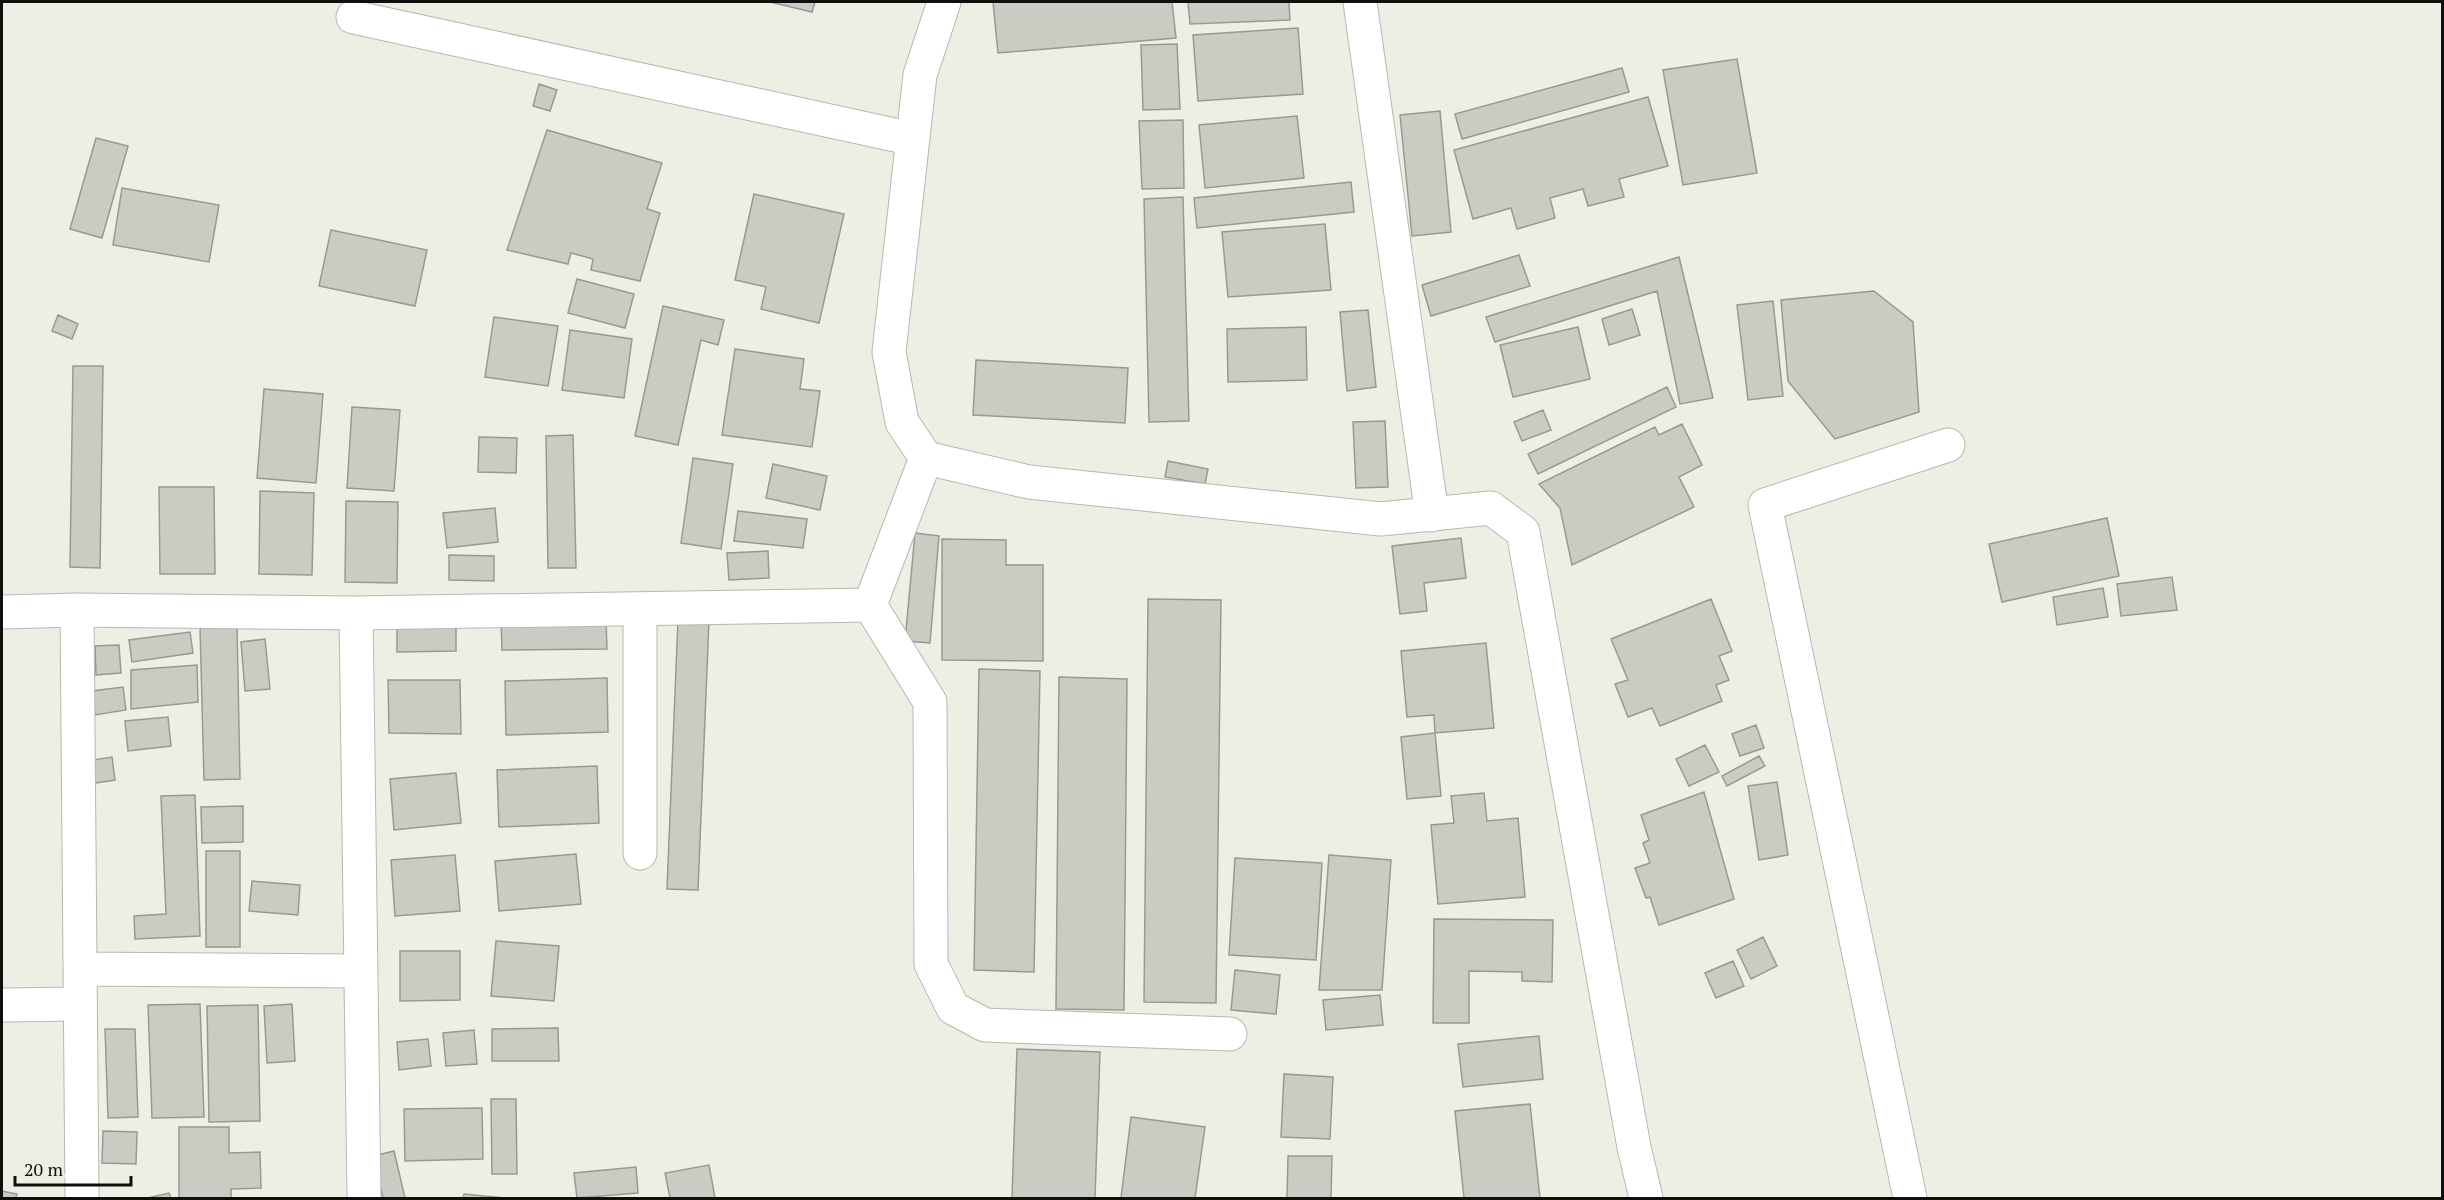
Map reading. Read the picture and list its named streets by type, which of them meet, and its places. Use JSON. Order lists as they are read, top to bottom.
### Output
{
  "scale_bar": "20 m"
}
